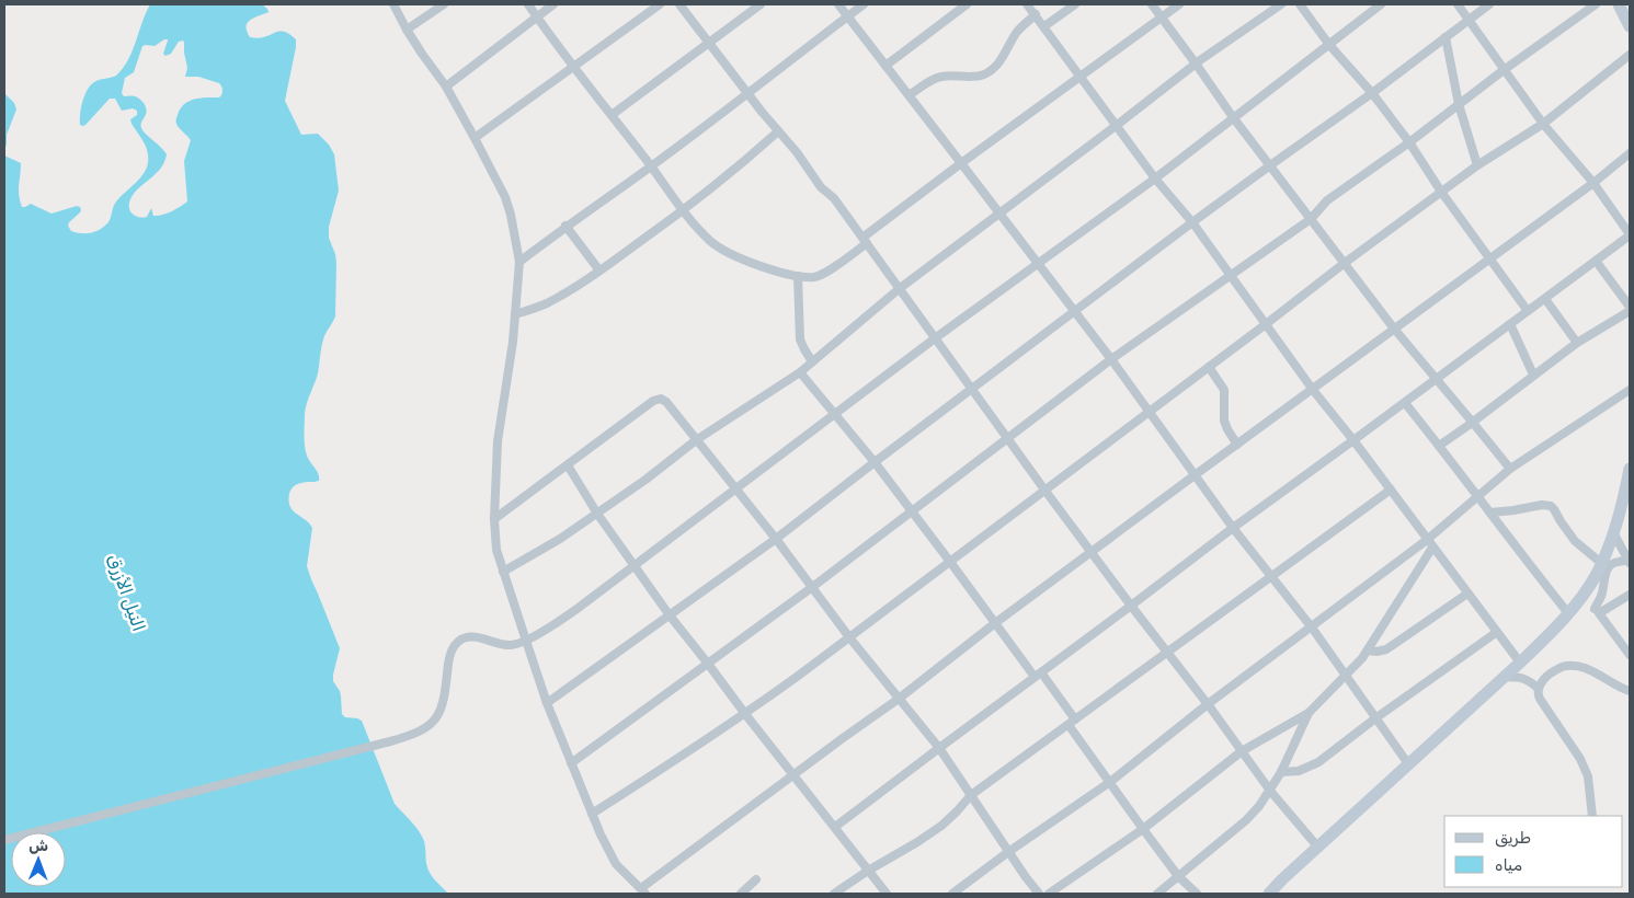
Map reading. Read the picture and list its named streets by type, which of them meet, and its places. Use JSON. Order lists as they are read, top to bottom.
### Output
{
  "water": ["النيل الأزرق"],
  "legend": ["طريق", "مياه"],
  "north": "top"
}
